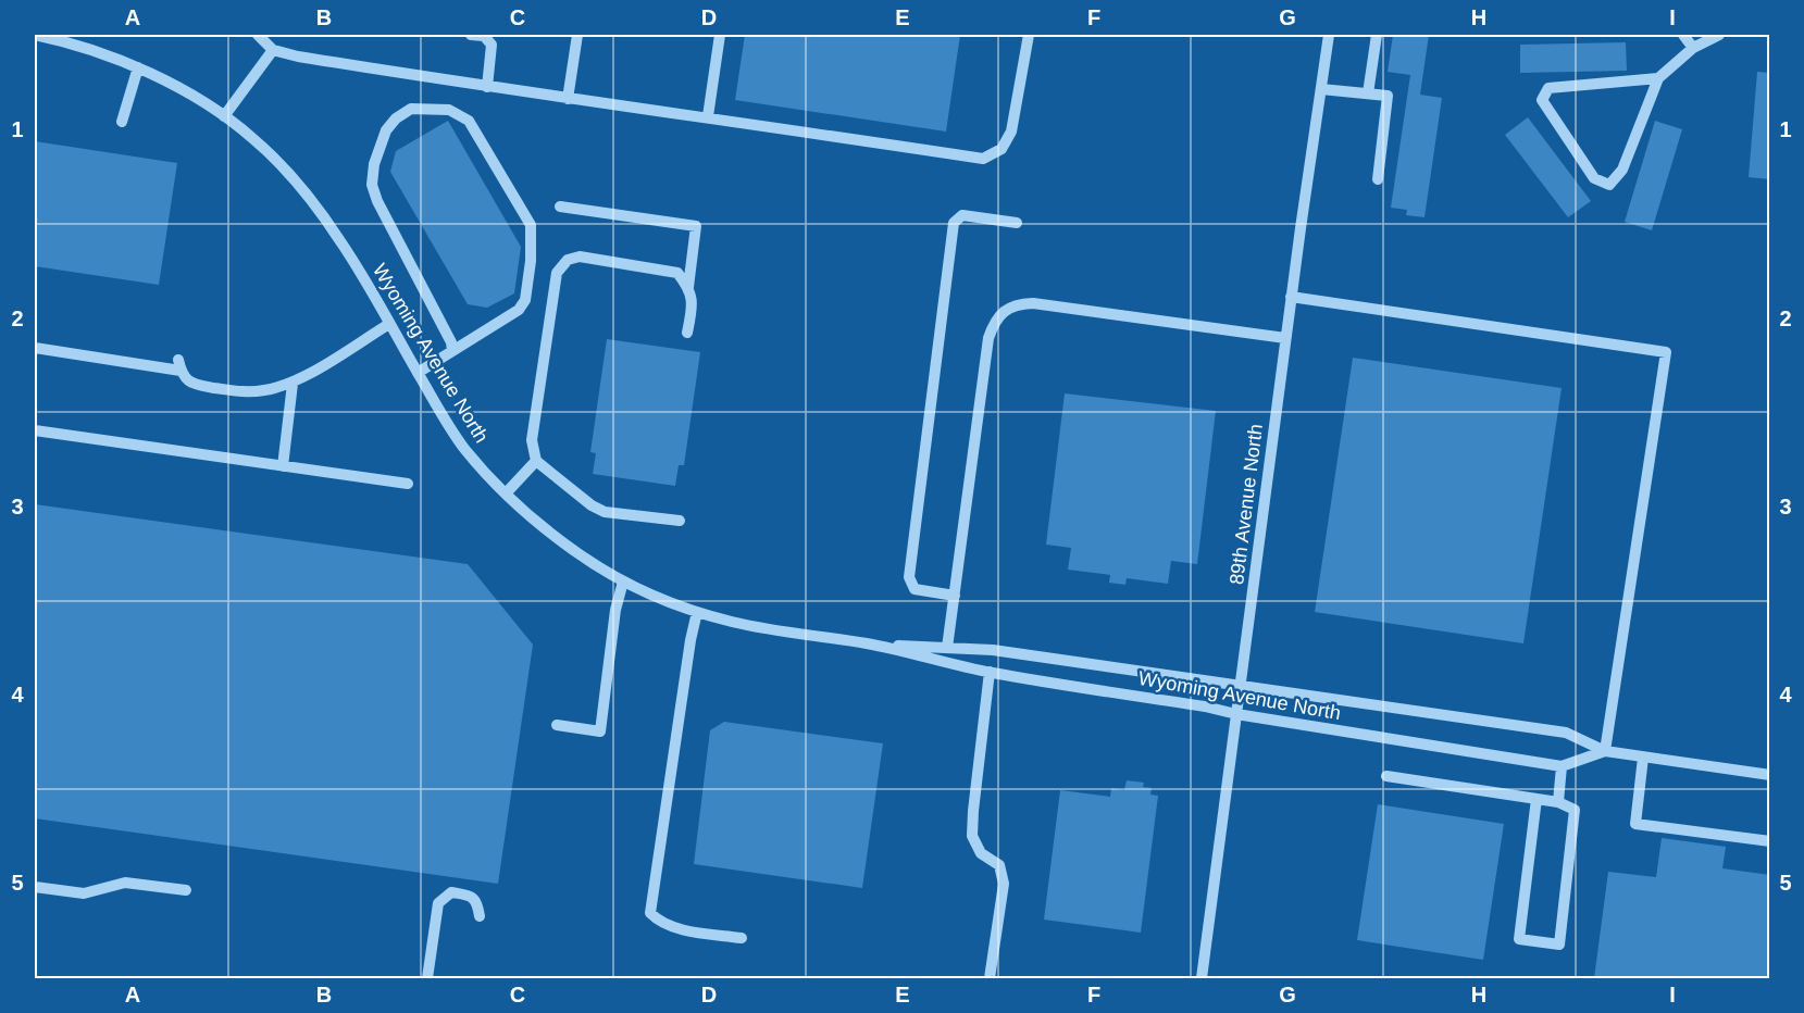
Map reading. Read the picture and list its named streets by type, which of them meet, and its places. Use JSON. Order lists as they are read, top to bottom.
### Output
{
  "streets": {
    "street": ["Wyoming Avenue North", "89th Avenue North"]
  },
  "crossings": [
    ["Wyoming Avenue North", "89th Avenue North"]
  ],
  "grid": {
    "columns": [
      "A",
      "B",
      "C",
      "D",
      "E",
      "F",
      "G",
      "H",
      "I"
    ],
    "rows": [
      "1",
      "2",
      "3",
      "4",
      "5"
    ]
  }
}
